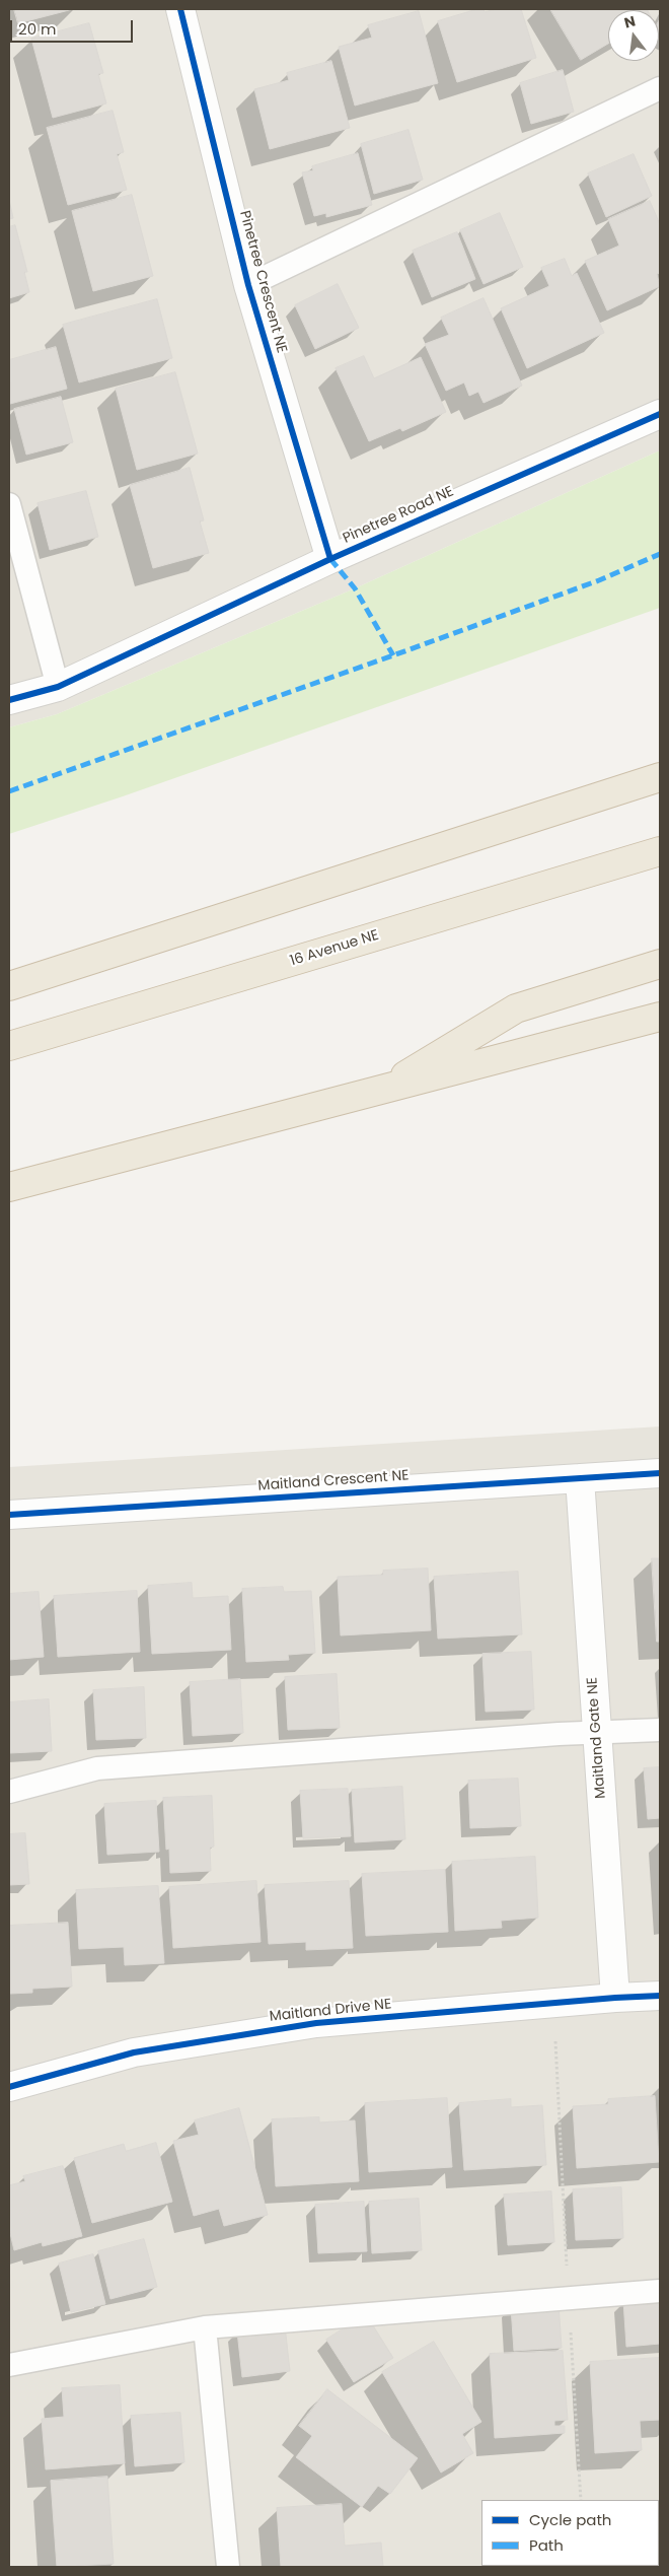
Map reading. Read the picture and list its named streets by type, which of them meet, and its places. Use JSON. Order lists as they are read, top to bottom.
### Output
{
  "streets": {
    "highway": ["16 Avenue NE"],
    "street": [
      "Pinetree Crescent NE",
      "Pinetree Road NE",
      "Maitland Crescent NE",
      "Maitland Gate NE",
      "Maitland Drive NE"
    ]
  },
  "crossings": [
    ["Pinetree Crescent NE", "Pinetree Road NE"],
    ["Maitland Crescent NE", "Maitland Gate NE"],
    ["Maitland Gate NE", "Maitland Drive NE"]
  ],
  "legend": ["Cycle path", "Path"],
  "scale_bar": "20 m",
  "north": "top"
}
